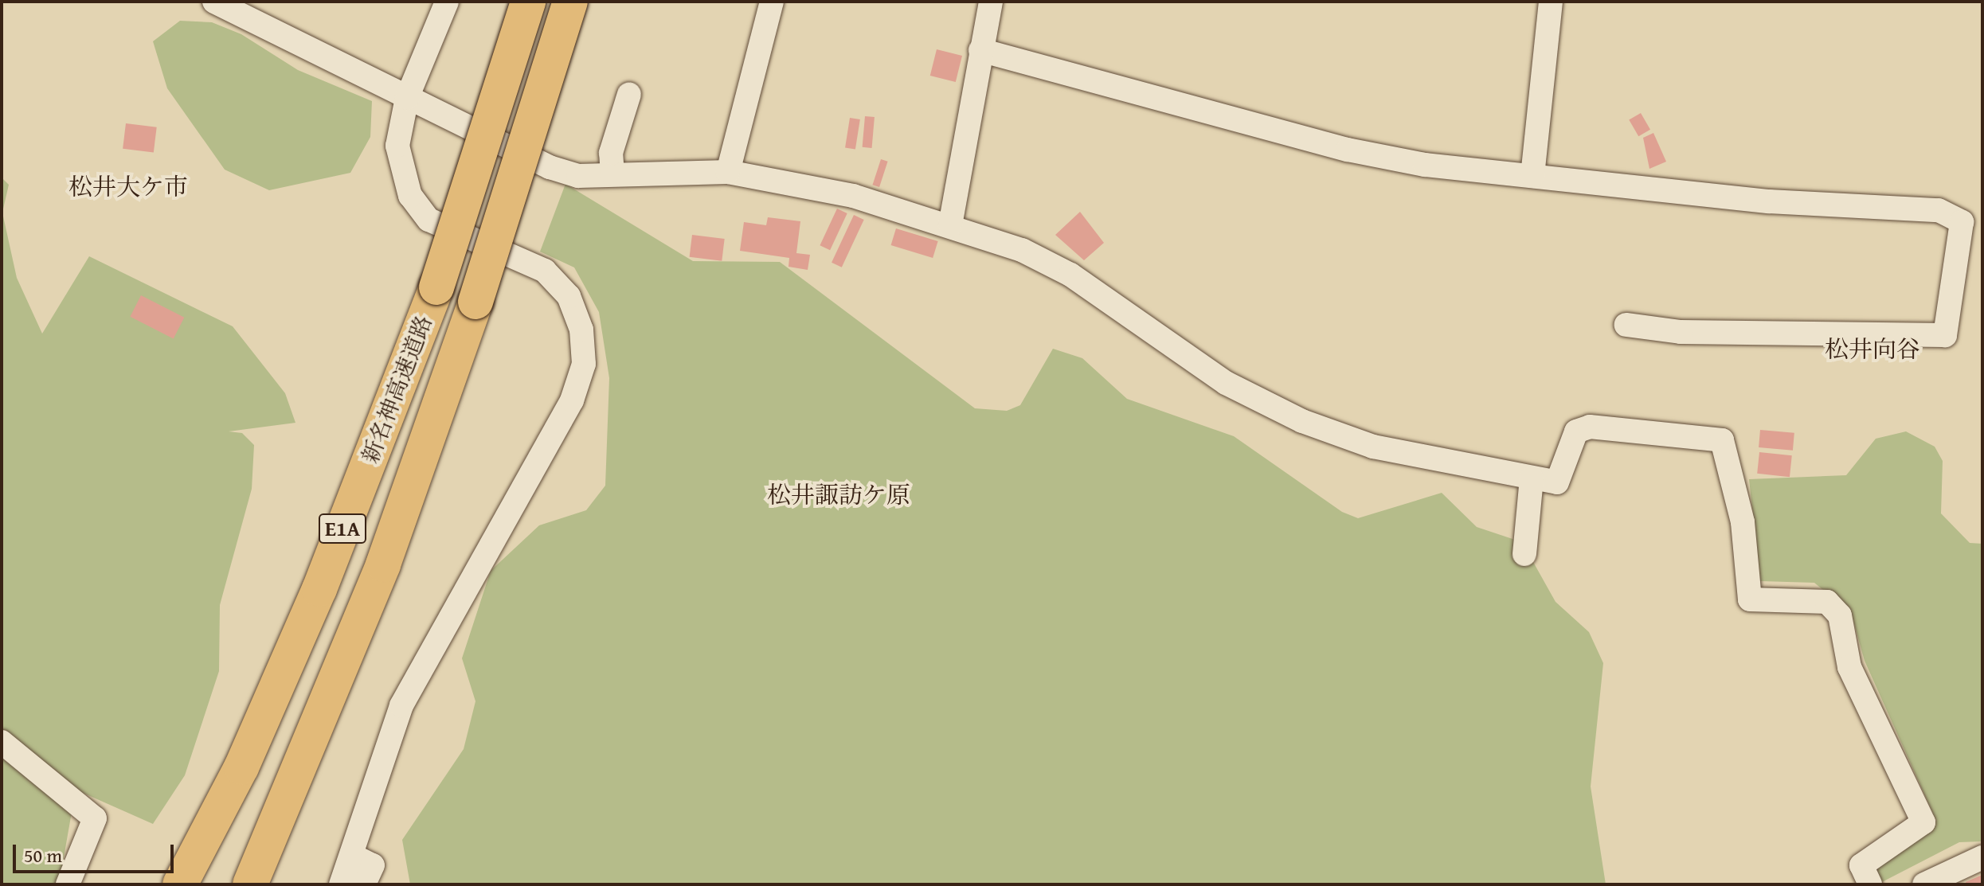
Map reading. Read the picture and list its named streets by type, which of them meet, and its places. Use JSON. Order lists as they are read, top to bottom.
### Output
{
  "streets": {
    "highway": ["新名神高速道路", "E1A"]
  },
  "districts": ["松井大ケ市", "松井向谷", "松井諏訪ケ原"],
  "scale_bar": "50 m"
}
